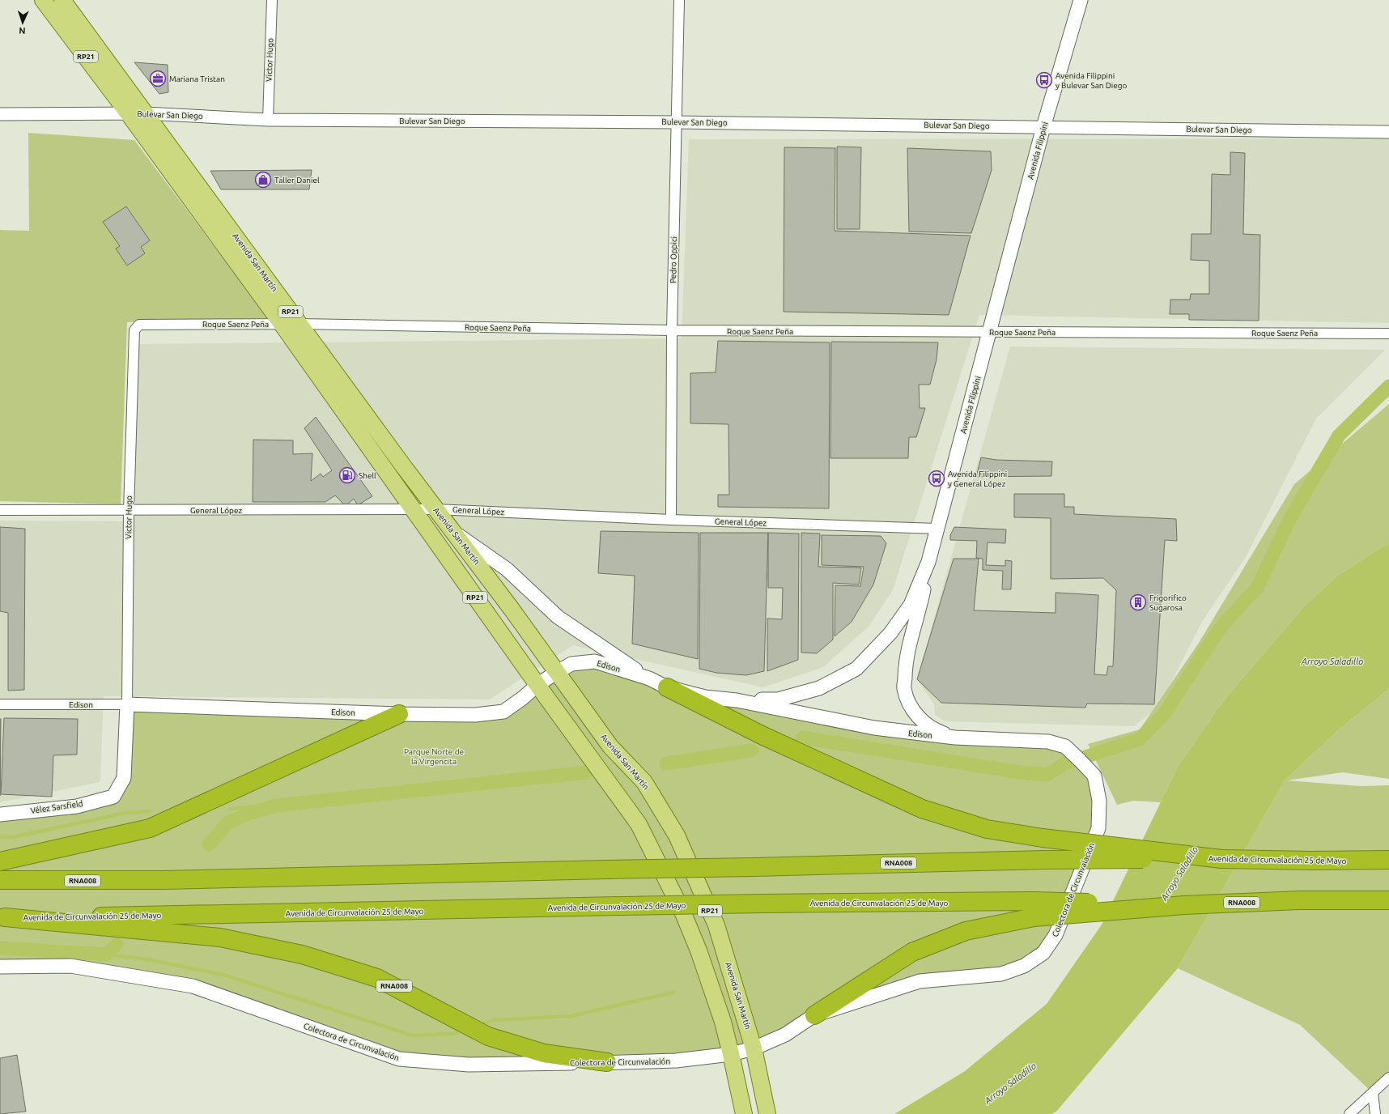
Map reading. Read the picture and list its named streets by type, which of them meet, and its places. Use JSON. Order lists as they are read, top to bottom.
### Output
{
  "streets": {
    "highway": ["Avenida de Circunvalación 25 de Mayo", "RNA008"],
    "main road": [
      "RP21",
      "Avenida Filippini",
      "Avenida San Martín",
      "Edison",
      "Vélez Sarsfield",
      "Colectora de Circunvalación"
    ],
    "street": [
      "Victor Hugo",
      "Bulevar San Diego",
      "Pedro Oppici",
      "Roque Saenz Peña",
      "General López"
    ]
  },
  "crossings": [
    ["Victor Hugo", "Bulevar San Diego"],
    ["Victor Hugo", "Roque Saenz Peña"],
    ["Victor Hugo", "General López"],
    ["Victor Hugo", "Edison"],
    ["Victor Hugo", "Vélez Sarsfield"],
    ["Bulevar San Diego", "Avenida Filippini"],
    ["Bulevar San Diego", "Pedro Oppici"],
    ["Bulevar San Diego", "Avenida San Martín"],
    ["Avenida Filippini", "Roque Saenz Peña"],
    ["Avenida Filippini", "General López"],
    ["Avenida Filippini", "Edison"],
    ["Pedro Oppici", "Roque Saenz Peña"],
    ["Pedro Oppici", "General López"],
    ["Avenida San Martín", "Roque Saenz Peña"],
    ["Avenida San Martín", "General López"],
    ["Avenida San Martín", "Edison"],
    ["Avenida San Martín", "Colectora de Circunvalación"],
    ["Edison", "Vélez Sarsfield"],
    ["Edison", "RNA008"],
    ["Edison", "Colectora de Circunvalación"],
    ["Avenida de Circunvalación 25 de Mayo", "RNA008"],
    ["RNA008", "Colectora de Circunvalación"]
  ],
  "water": ["Arroyo Saladillo"],
  "parks": ["Parque Norte de la Virgencita"],
  "places": {
    "office": ["Mariana Tristan"],
    "bus stop": ["Avenida Filippini y Bulevar San Diego", "Avenida Filippini y General López"],
    "shop": ["Taller Daniel"],
    "fuel station": ["Shell"],
    "building": ["Frigorifico Sugarosa"]
  },
  "north": "bottom"
}
